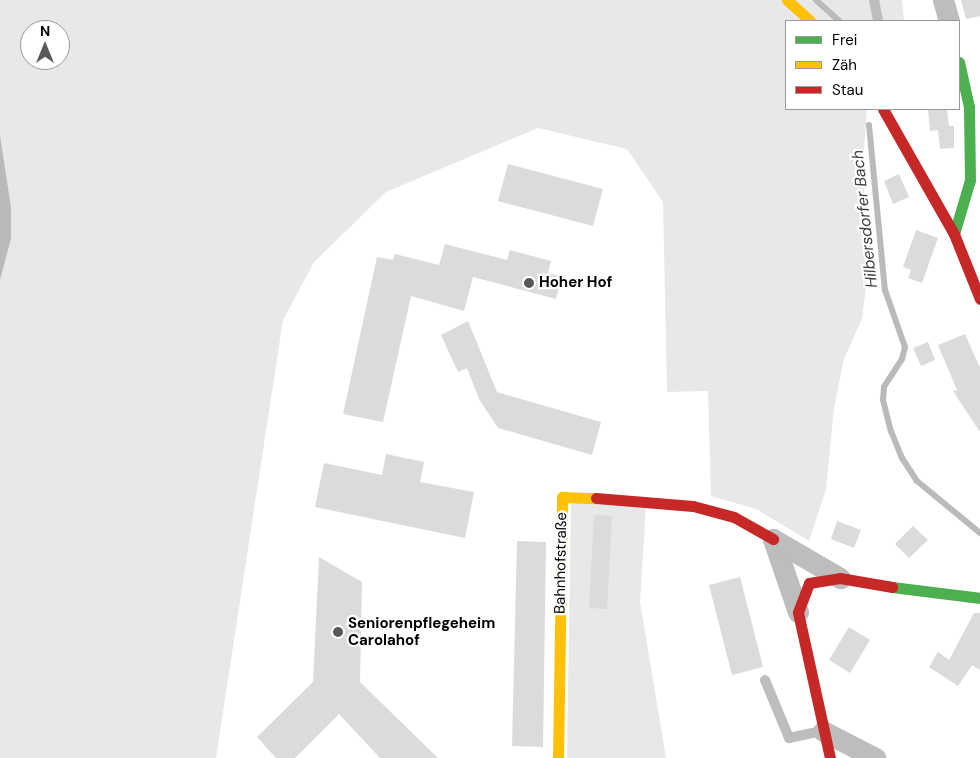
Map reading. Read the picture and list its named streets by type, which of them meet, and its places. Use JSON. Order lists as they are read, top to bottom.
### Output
{
  "streets": {
    "street": ["Bahnhofstraße"]
  },
  "water": ["Hilbersdorfer Bach"],
  "places": ["Hoher Hof", "Seniorenpflegeheim Carolahof"],
  "legend": ["Frei", "Zäh", "Stau"],
  "north": "top"
}
